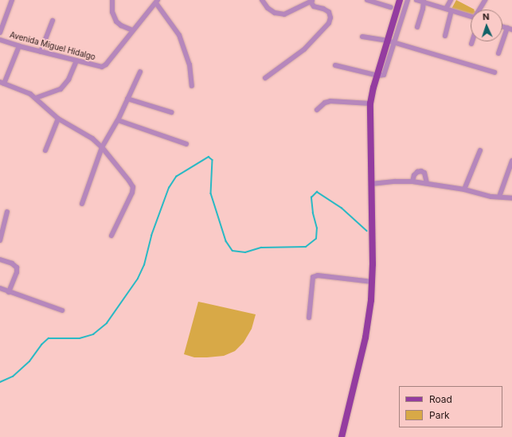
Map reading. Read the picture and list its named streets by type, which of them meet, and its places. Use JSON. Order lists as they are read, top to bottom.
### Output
{
  "streets": {
    "street": ["Avenida Miguel Hidalgo"]
  },
  "legend": ["Road", "Park"],
  "north": "top"
}
